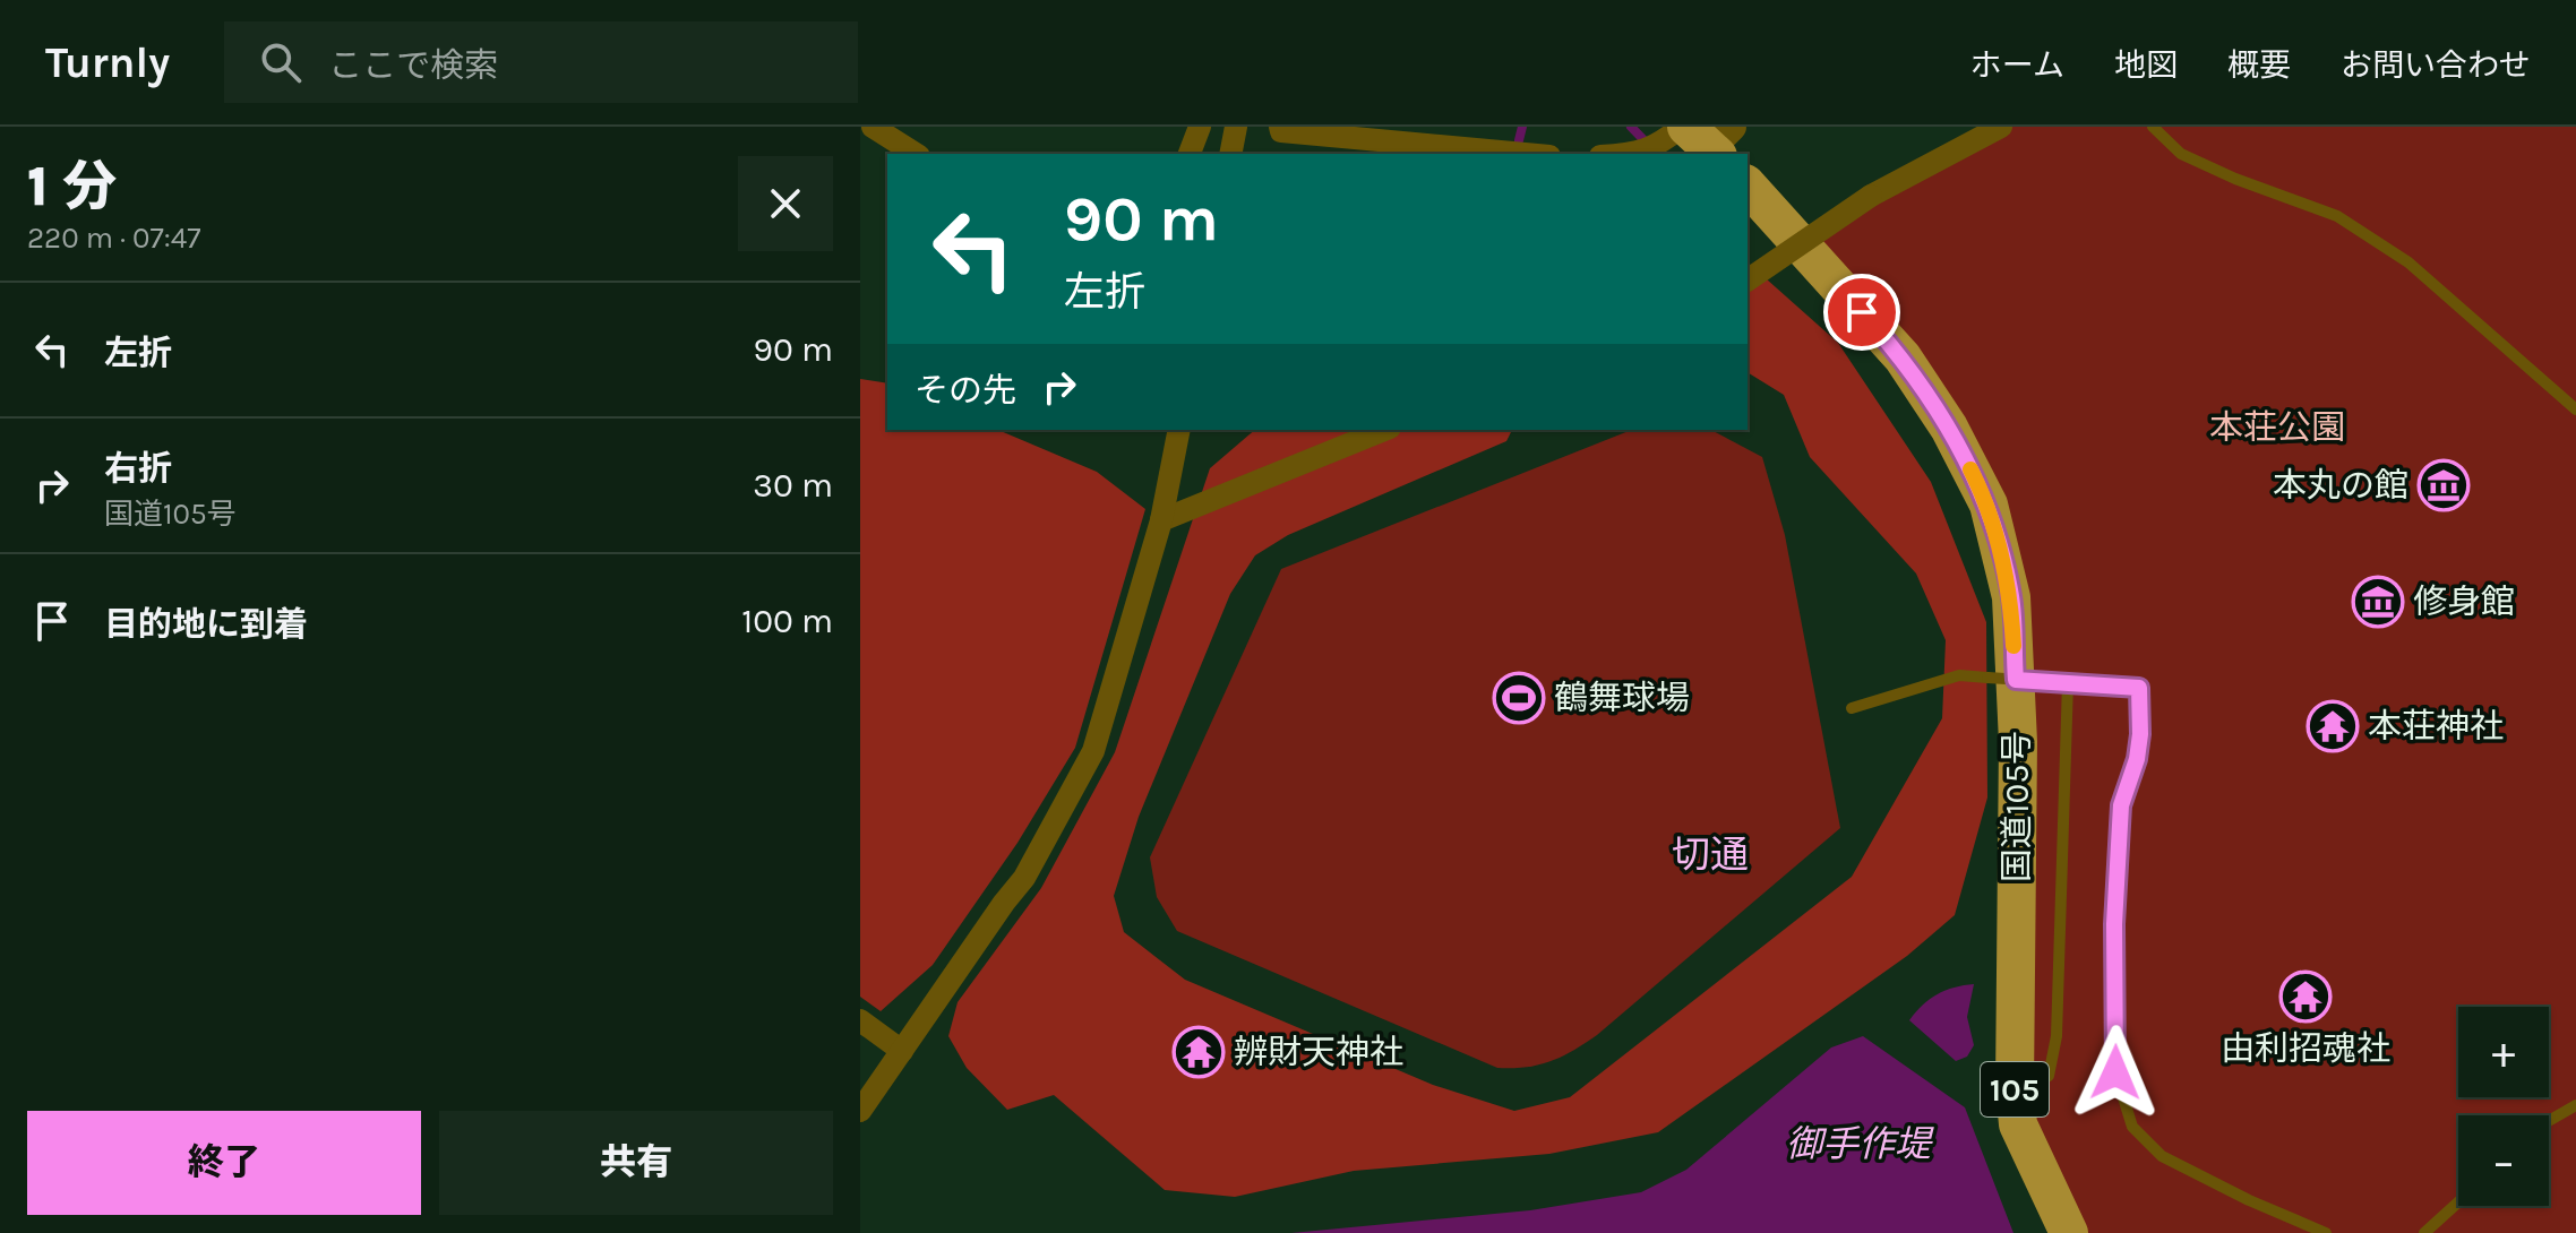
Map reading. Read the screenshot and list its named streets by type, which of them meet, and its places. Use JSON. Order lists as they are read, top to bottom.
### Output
{
  "streets": {
    "highway": ["国道105号", "105"]
  },
  "districts": ["切通"],
  "water": ["御手作堤"],
  "parks": ["本荘公園"],
  "places": {
    "museum": ["本丸の館", "修身館"],
    "sports": ["鶴舞球場"],
    "temple": ["本荘神社", "由利招魂社", "辨財天神社"]
  },
  "page": {
    "header": "Turnly",
    "search": "ここで検索",
    "nav": [
      "ホーム",
      "地図",
      "概要",
      "お問い合わせ"
    ],
    "heading": ["1 分", "220 m · 07:47"],
    "turn": ["90 m", "左折"],
    "list": [
      {
        "name": "左折",
        "value": "90 m"
      },
      {
        "name": "右折",
        "note": "国道105号",
        "value": "30 m"
      },
      {
        "name": "目的地に到着",
        "value": "100 m"
      }
    ],
    "then": "その先",
    "map_buttons": ["+", "−"],
    "buttons": ["終了", "共有"]
  }
}
